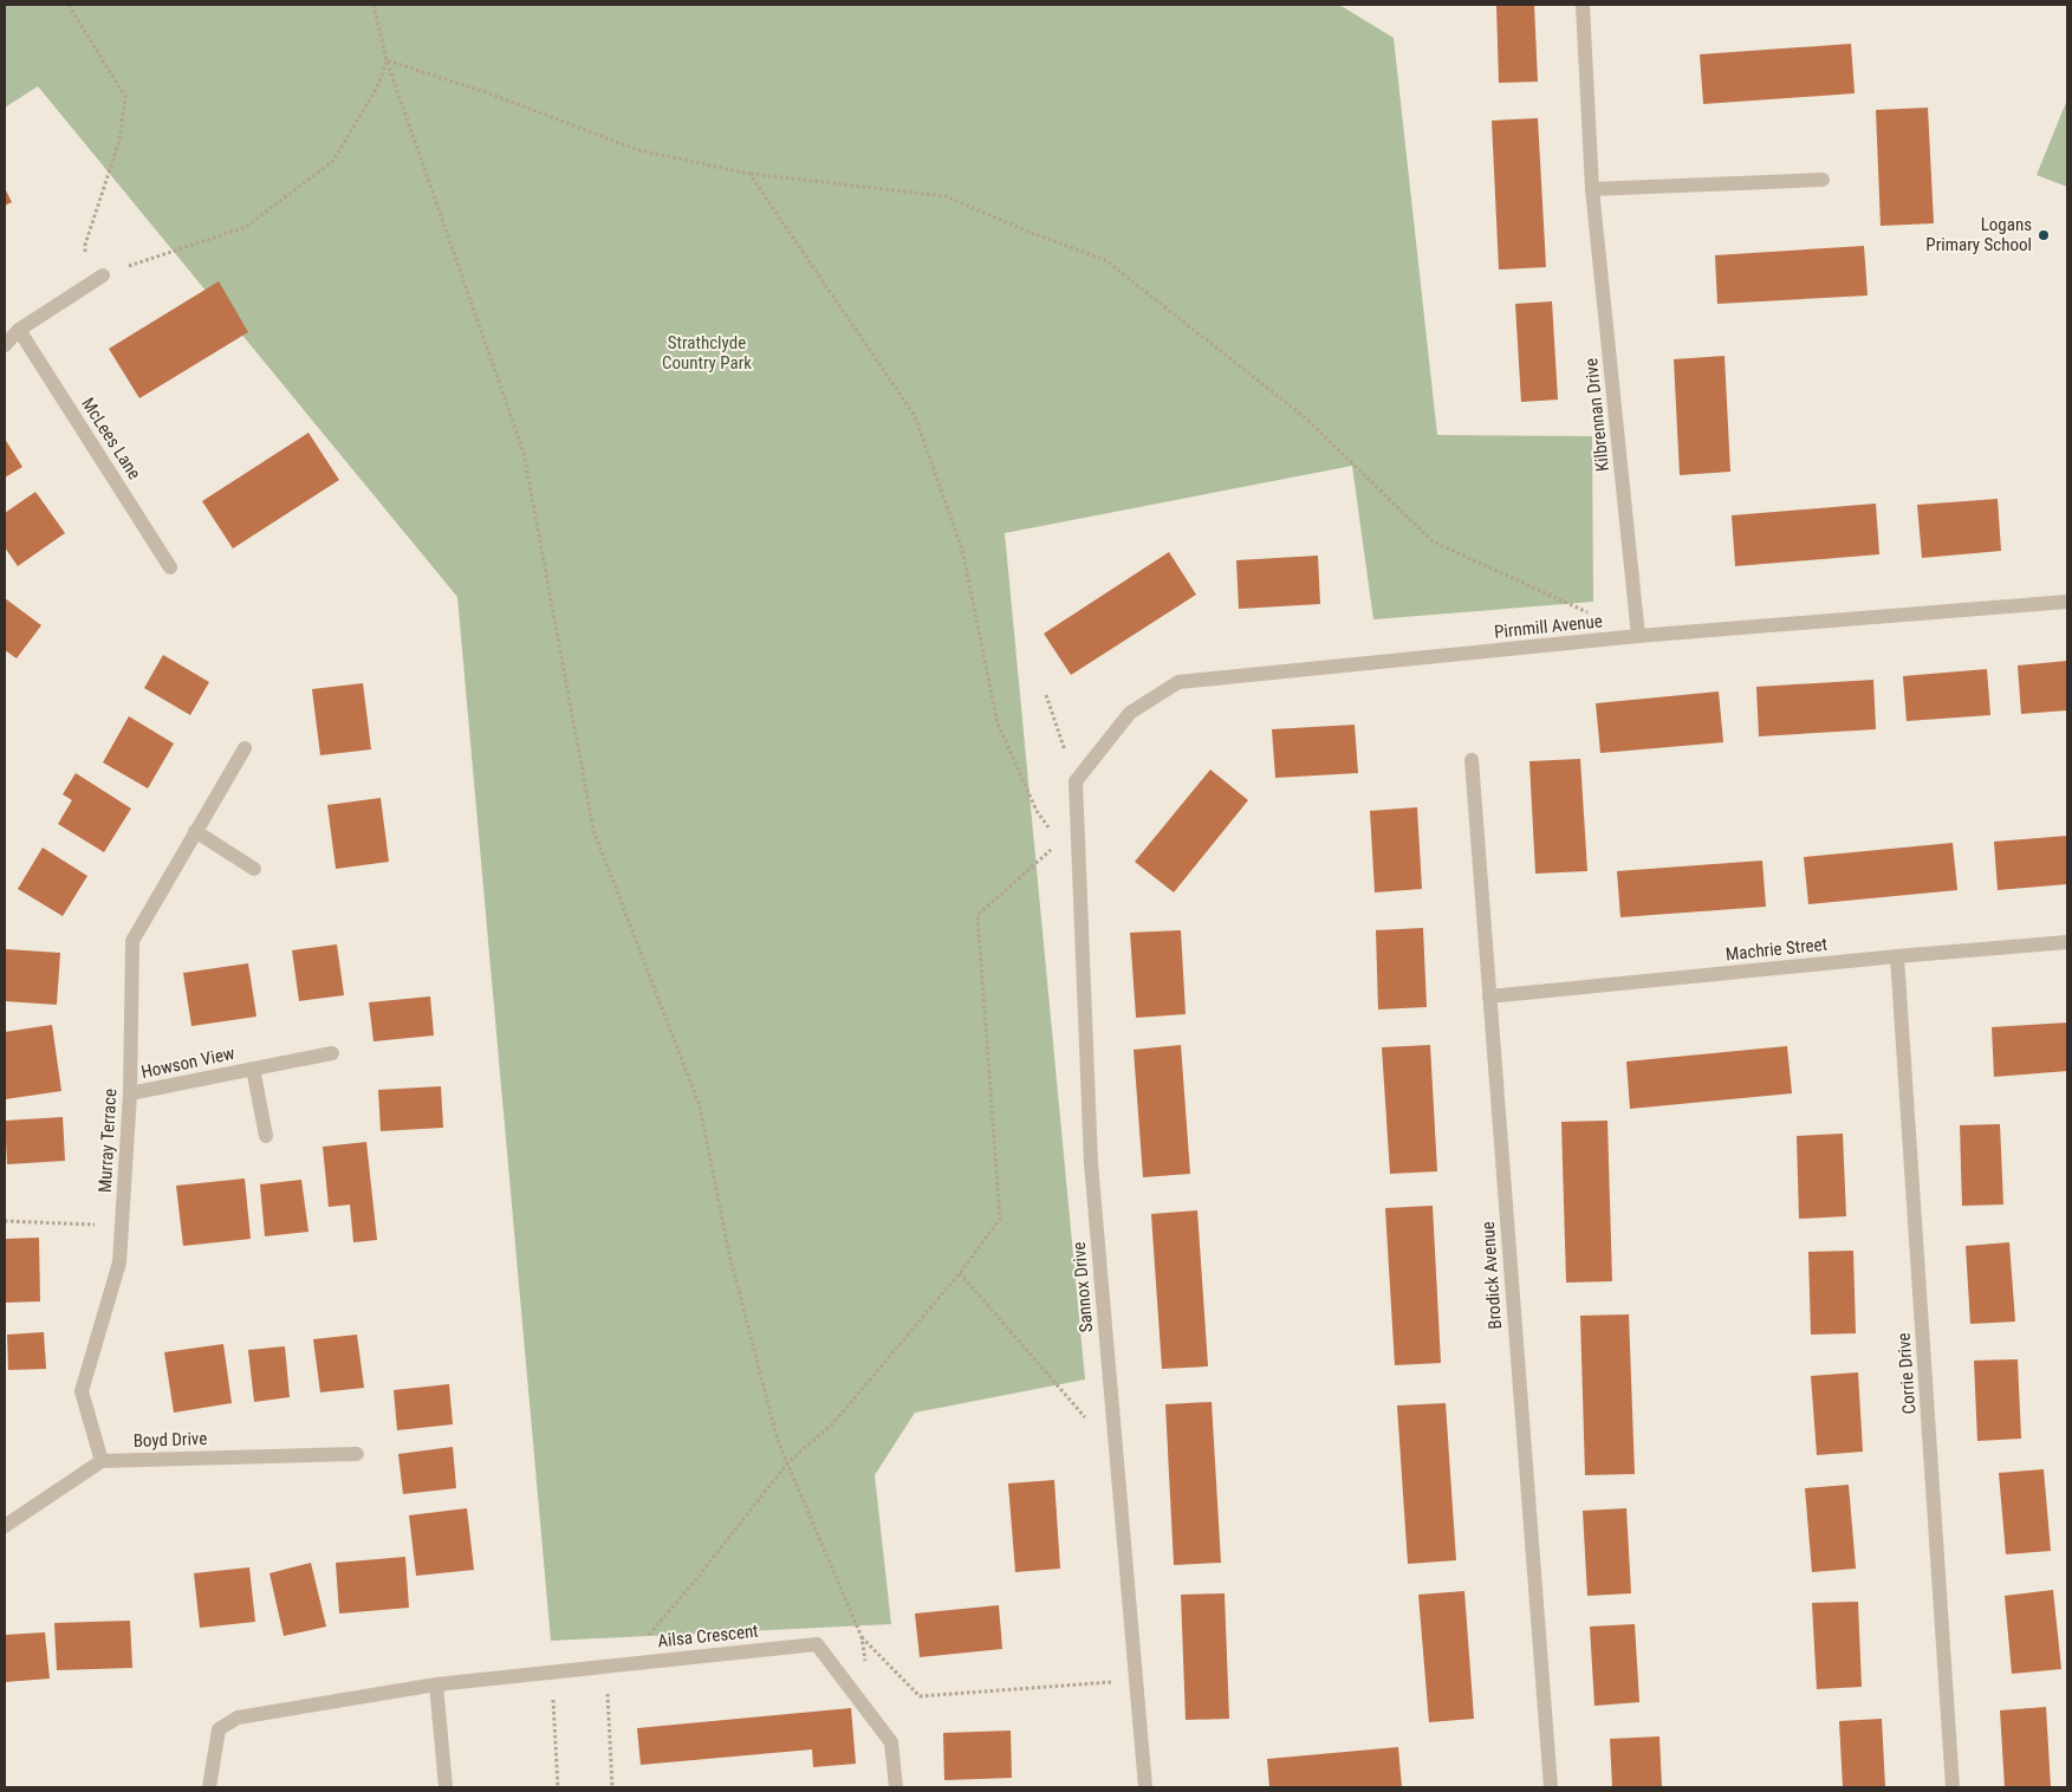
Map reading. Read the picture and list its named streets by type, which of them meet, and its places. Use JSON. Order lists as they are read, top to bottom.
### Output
{
  "streets": {
    "street": [
      "Kilbrennan Drive",
      "McLees Lane",
      "Pirnmill Avenue",
      "Machrie Street",
      "Howson View",
      "Murray Terrace",
      "Brodick Avenue",
      "Sannox Drive",
      "Corrie Drive",
      "Boyd Drive",
      "Ailsa Crescent"
    ]
  },
  "crossings": [
    ["Kilbrennan Drive", "Pirnmill Avenue"],
    ["Pirnmill Avenue", "Sannox Drive"],
    ["Machrie Street", "Brodick Avenue"],
    ["Machrie Street", "Corrie Drive"],
    ["Howson View", "Murray Terrace"],
    ["Murray Terrace", "Boyd Drive"]
  ],
  "parks": ["Strathclyde Country Park"],
  "places": ["Logans Primary School"]
}
